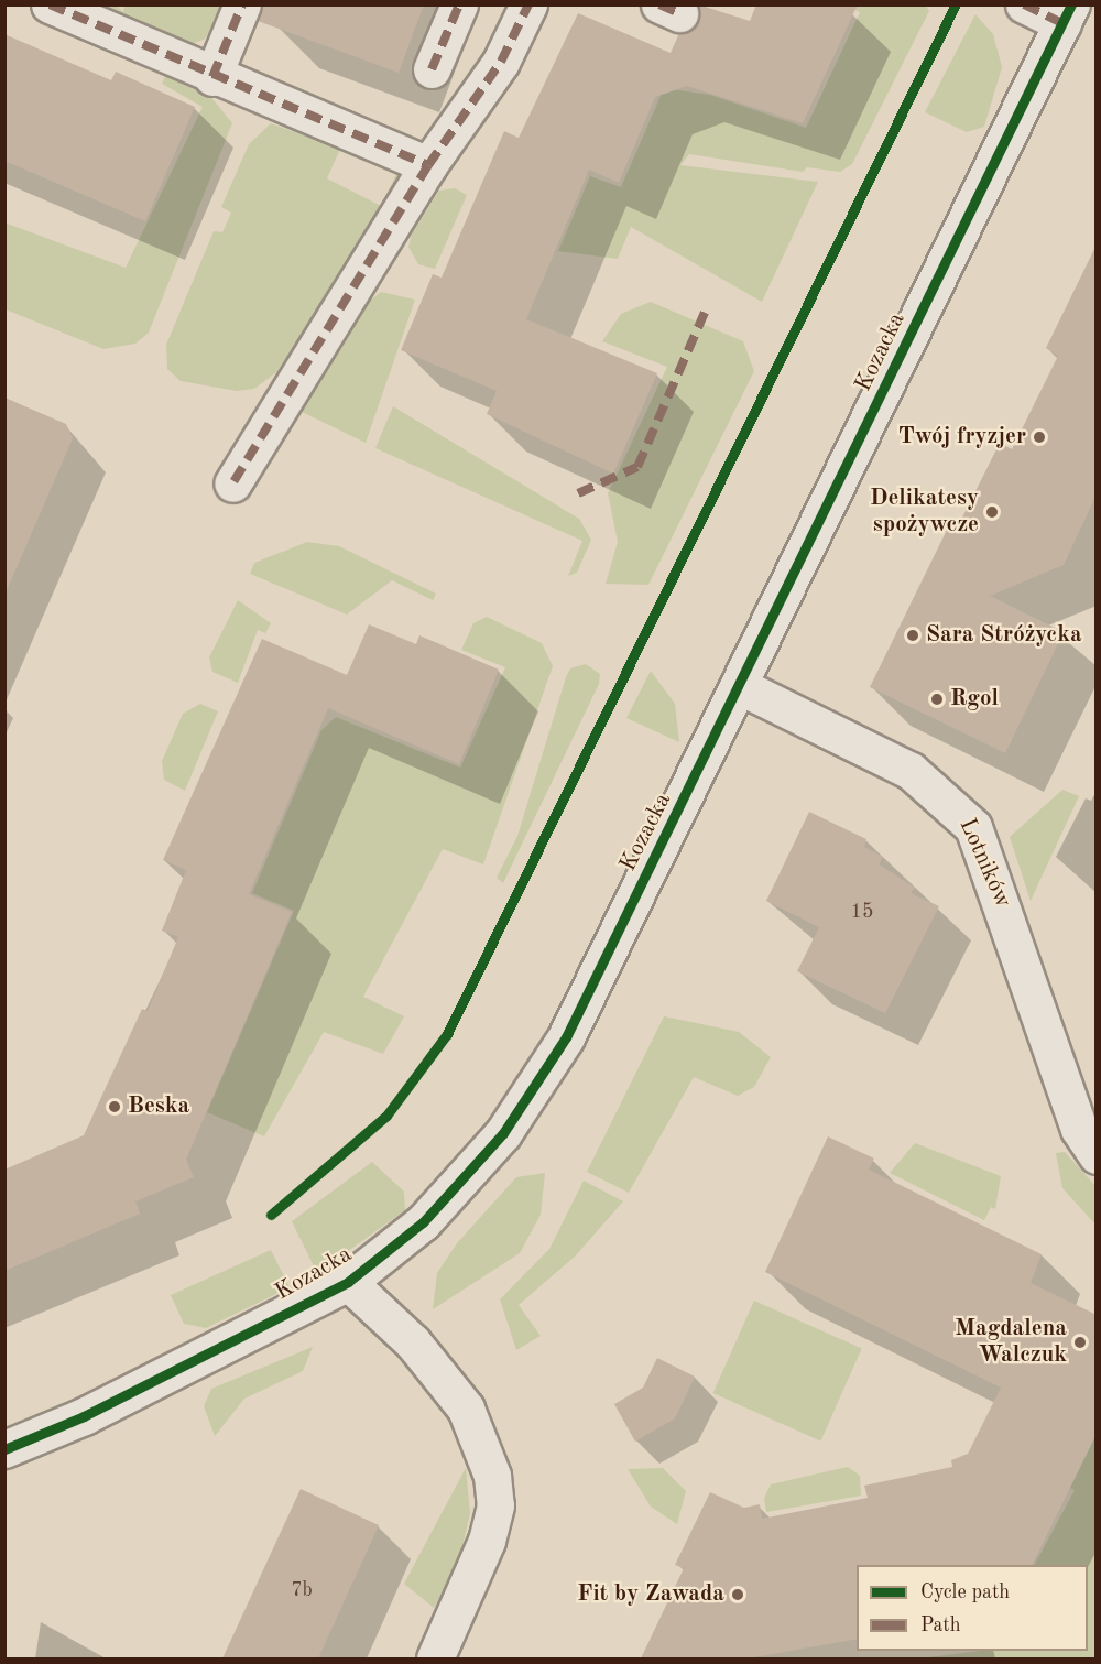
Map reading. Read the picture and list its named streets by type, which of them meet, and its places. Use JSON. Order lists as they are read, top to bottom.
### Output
{
  "streets": {
    "street": ["Kozacka", "Lotników"]
  },
  "crossings": [
    ["Kozacka", "Lotników"]
  ],
  "places": [
    "Twój fryzjer",
    "Delikatesy spożywcze",
    "Sara Stróżycka",
    "Rgol",
    "Beska",
    "Magdalena Walczuk",
    "Fit by Zawada"
  ],
  "house_numbers": ["15", "7b"],
  "legend": ["Cycle path", "Path"]
}
